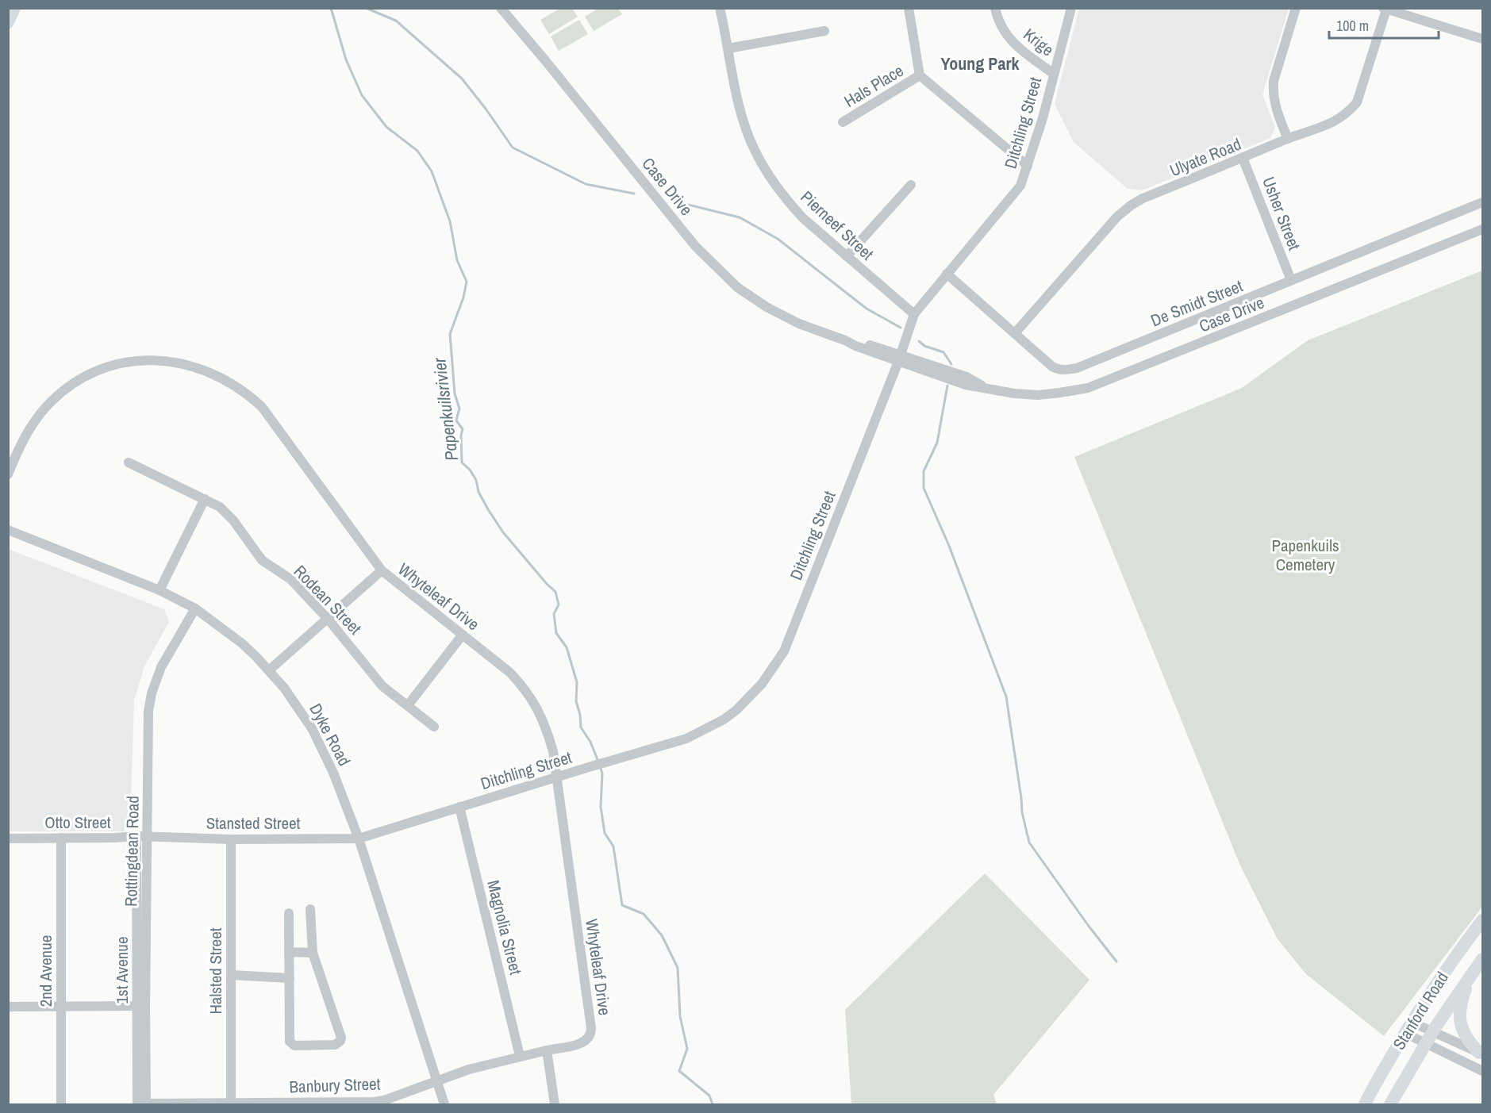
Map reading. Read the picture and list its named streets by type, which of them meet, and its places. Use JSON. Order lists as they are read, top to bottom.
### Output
{
  "streets": {
    "main road": ["Stanford Road"],
    "street": [
      "Krige",
      "Hals Place",
      "Ditchling Street",
      "Ulyate Road",
      "Case Drive",
      "Usher Street",
      "Pierneef Street",
      "De Smidt Street",
      "Whyteleaf Drive",
      "Rodean Street",
      "Dyke Road",
      "Otto Street",
      "Stansted Street",
      "Rottingdean Road",
      "Magnolia Street",
      "1st Avenue",
      "2nd Avenue",
      "Halsted Street",
      "Banbury Street"
    ]
  },
  "crossings": [
    ["Krige", "Ditchling Street"],
    ["Ditchling Street", "Case Drive"],
    ["Ditchling Street", "Pierneef Street"],
    ["Ditchling Street", "De Smidt Street"],
    ["Ditchling Street", "Whyteleaf Drive"],
    ["Ditchling Street", "Dyke Road"],
    ["Ditchling Street", "Stansted Street"],
    ["Ditchling Street", "Magnolia Street"],
    ["Ulyate Road", "Usher Street"],
    ["Ulyate Road", "De Smidt Street"],
    ["Usher Street", "De Smidt Street"],
    ["Whyteleaf Drive", "Banbury Street"],
    ["Dyke Road", "Stansted Street"],
    ["Dyke Road", "Rottingdean Road"],
    ["Dyke Road", "Banbury Street"],
    ["Otto Street", "Stansted Street"],
    ["Otto Street", "Rottingdean Road"],
    ["Otto Street", "1st Avenue"],
    ["Otto Street", "2nd Avenue"],
    ["Stansted Street", "Rottingdean Road"],
    ["Stansted Street", "Halsted Street"],
    ["Rottingdean Road", "1st Avenue"],
    ["Rottingdean Road", "Banbury Street"],
    ["Magnolia Street", "Banbury Street"],
    ["Halsted Street", "Banbury Street"]
  ],
  "districts": ["Young Park"],
  "water": ["Papenkuilsrivier"],
  "parks": ["Papenkuils Cemetery"],
  "scale_bar": "100 m"
}
